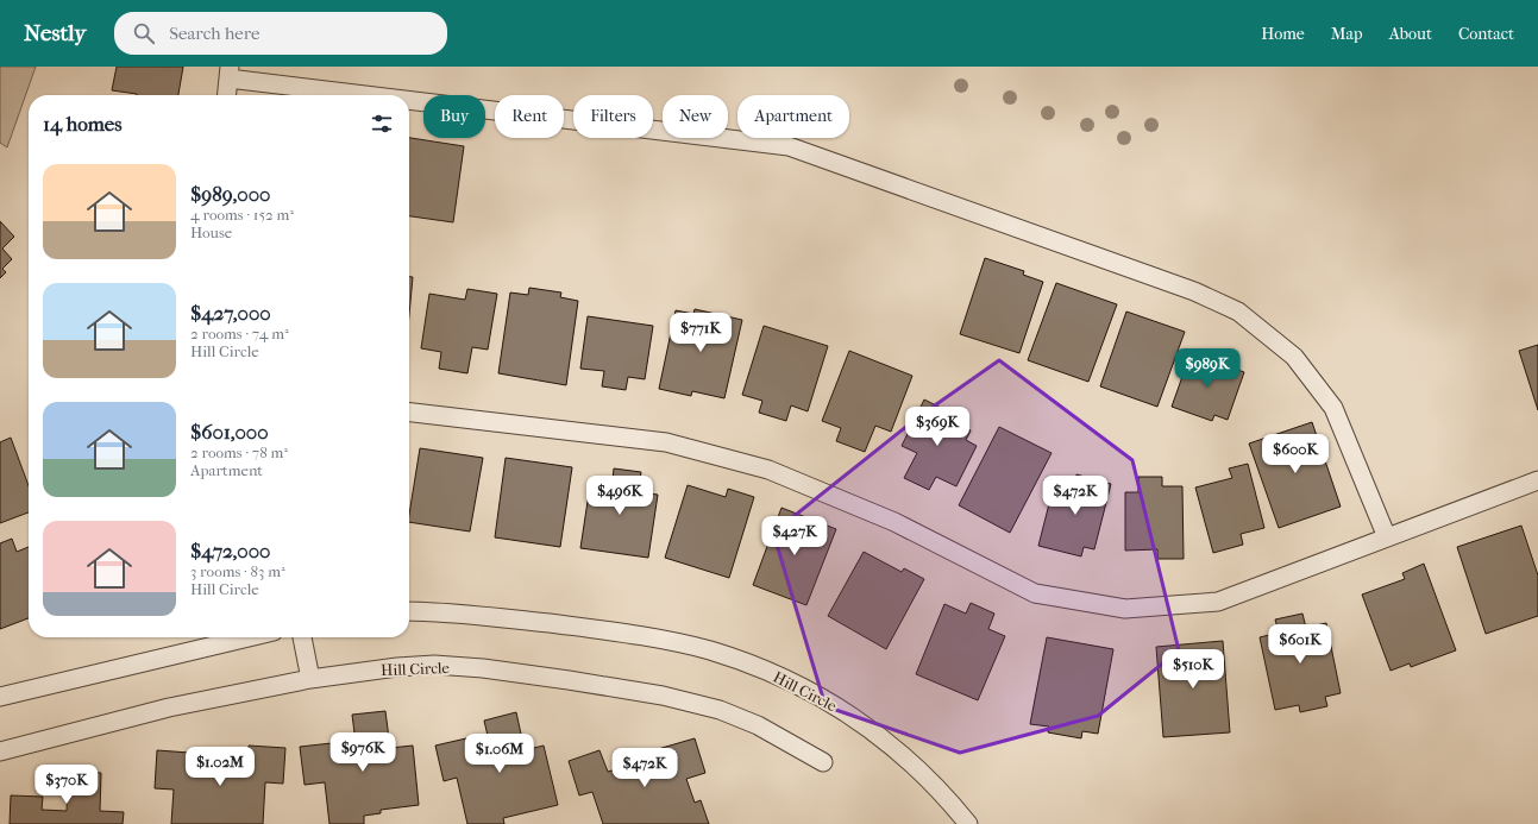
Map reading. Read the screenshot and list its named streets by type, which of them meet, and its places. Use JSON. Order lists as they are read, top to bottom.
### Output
{
  "streets": {
    "street": ["Hill Circle"]
  },
  "page": {
    "header": "Nestly",
    "search": "Search here",
    "nav": [
      "Home",
      "Map",
      "About",
      "Contact"
    ],
    "chip": [
      "Buy",
      "Rent",
      "Filters",
      "New",
      "Apartment"
    ],
    "heading": "14 homes",
    "list": [
      {
        "name": "$989,000",
        "note": "4 rooms · 152 m² · House"
      },
      {
        "name": "$427,000",
        "note": "2 rooms · 74 m² · Hill Circle"
      },
      {
        "name": "$601,000",
        "note": "2 rooms · 78 m² · Apartment"
      },
      {
        "name": "$472,000",
        "note": "3 rooms · 83 m² · Hill Circle"
      }
    ],
    "price": [
      "$771K",
      "$989K",
      "$369K",
      "$600K",
      "$496K",
      "$472K",
      "$427K",
      "$601K",
      "$510K",
      "$976K",
      "$1.06M",
      "$1.02M",
      "$472K",
      "$370K"
    ]
  }
}
